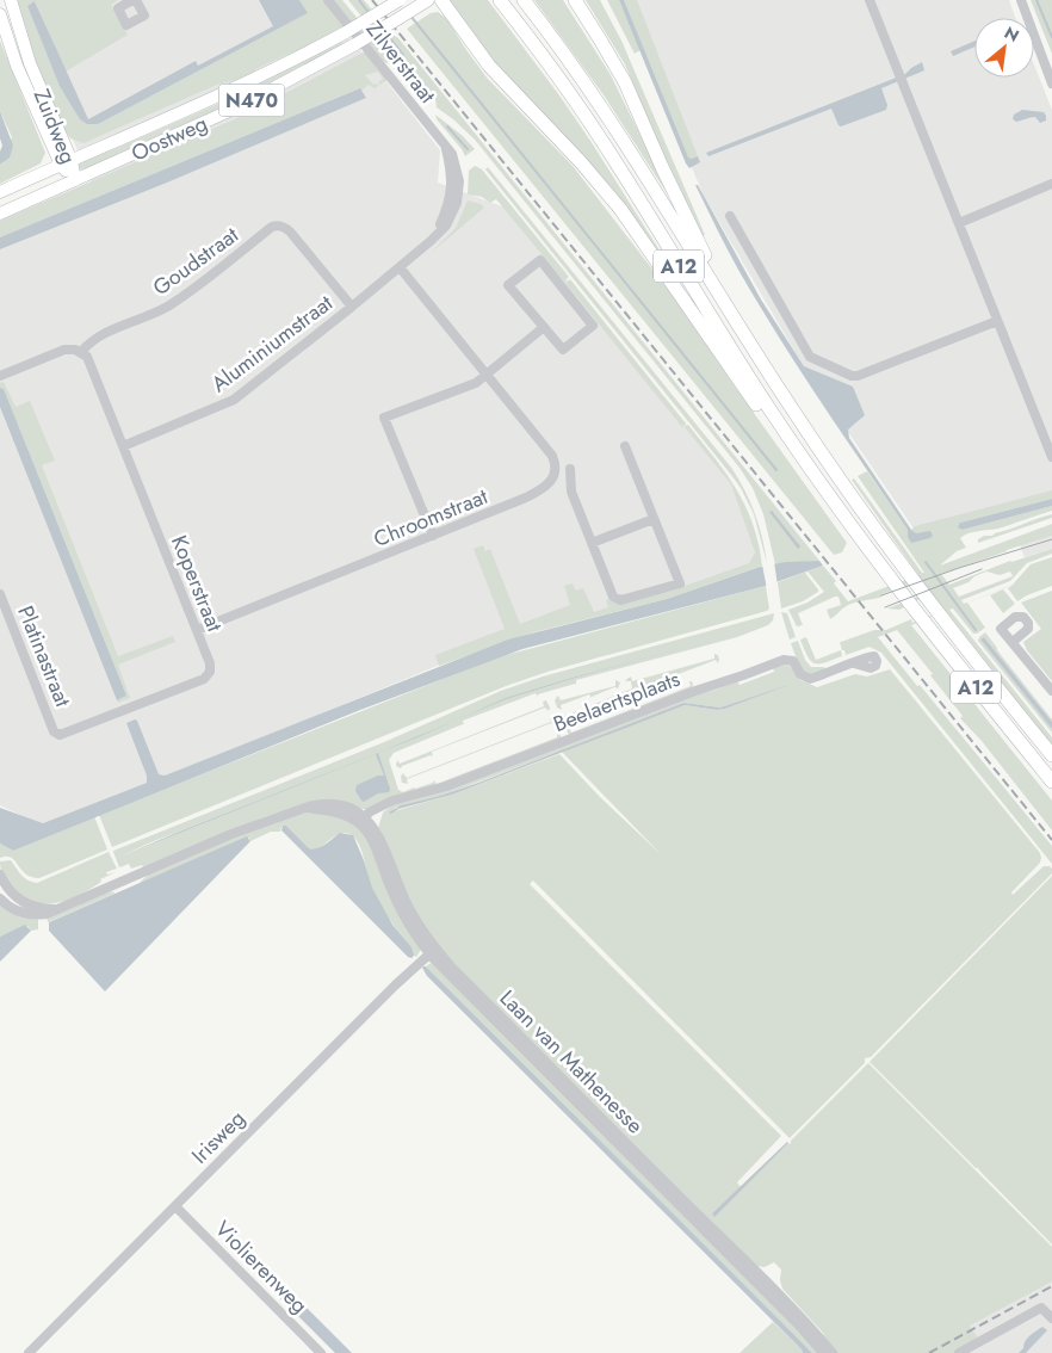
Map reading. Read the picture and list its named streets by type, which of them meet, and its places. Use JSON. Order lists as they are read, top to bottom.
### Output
{
  "streets": {
    "highway": ["A12"],
    "main road": ["N470", "Zuidweg", "Oostweg"],
    "street": [
      "Zilverstraat",
      "Goudstraat",
      "Aluminiumstraat",
      "Chroomstraat",
      "Koperstraat",
      "Platinastraat",
      "Beelaertsplaats",
      "Laan van Mathenesse",
      "Irisweg",
      "Violierenweg"
    ]
  },
  "crossings": [
    ["Zilverstraat", "Aluminiumstraat"],
    ["Zilverstraat", "Chroomstraat"],
    ["Zuidweg", "Oostweg"],
    ["Goudstraat", "Aluminiumstraat"],
    ["Goudstraat", "Koperstraat"],
    ["Aluminiumstraat", "Chroomstraat"],
    ["Aluminiumstraat", "Koperstraat"],
    ["Chroomstraat", "Koperstraat"],
    ["Koperstraat", "Platinastraat"],
    ["Beelaertsplaats", "Laan van Mathenesse"],
    ["Laan van Mathenesse", "Irisweg"],
    ["Irisweg", "Violierenweg"]
  ],
  "north": "top right"
}
